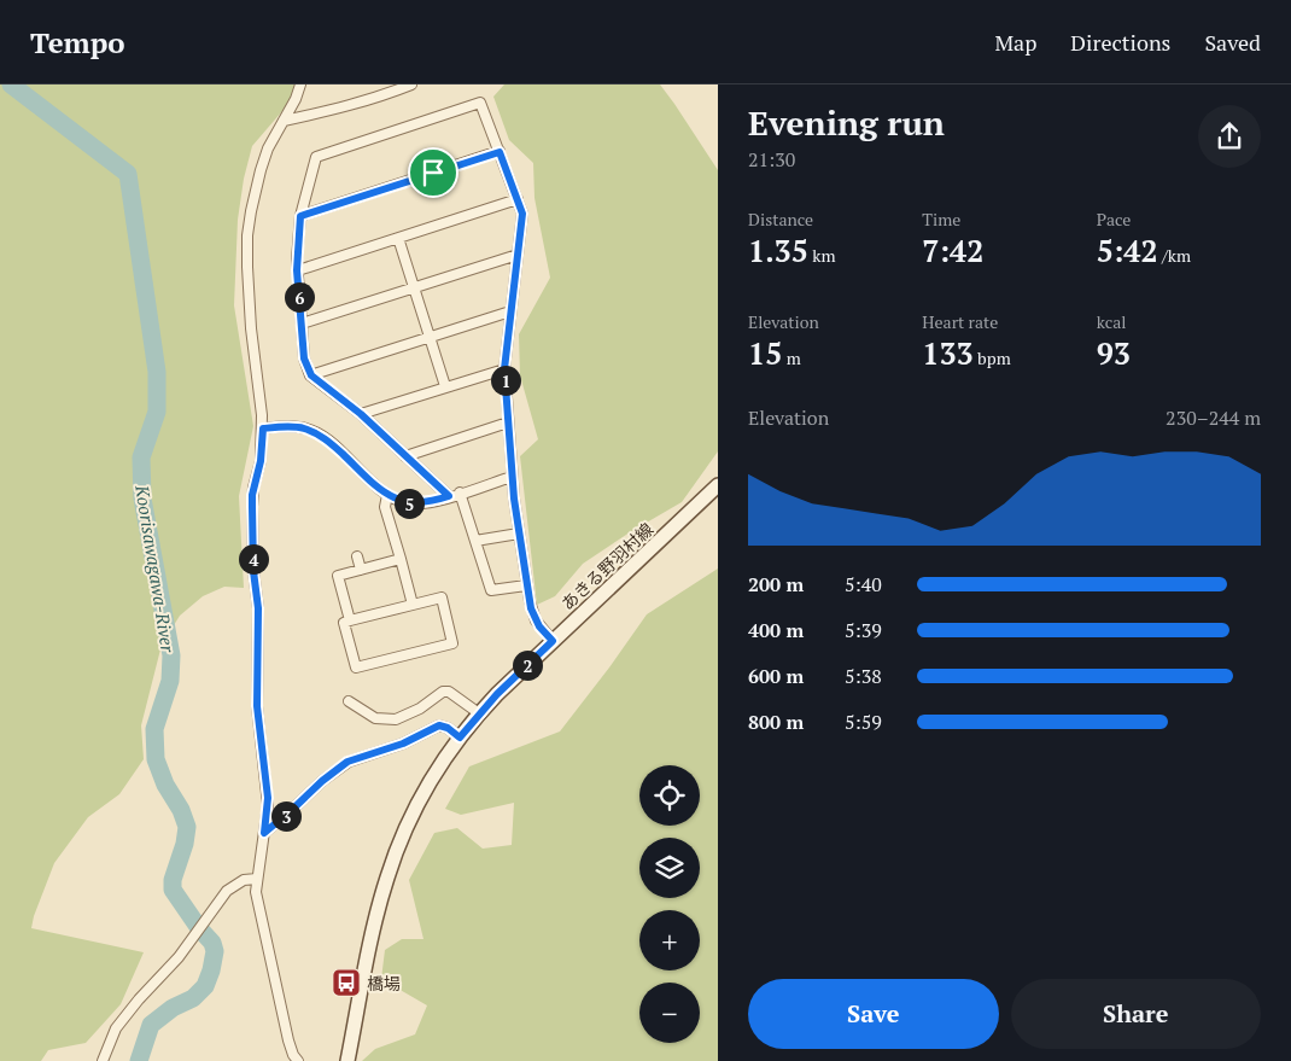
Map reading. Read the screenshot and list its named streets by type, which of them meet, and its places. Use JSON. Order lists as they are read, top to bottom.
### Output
{
  "streets": {
    "main road": ["あきる野羽村線"]
  },
  "water": ["Koorisawagawa-River"],
  "places": {
    "bus stop": ["橋場"]
  },
  "page": {
    "header": "Tempo",
    "nav": ["Map", "Directions", "Saved"],
    "heading": ["Evening run", "21:30"],
    "stats": [
      ["Distance", "1.35 km"],
      ["Time", "7:42"],
      ["Pace", "5:42 /km"],
      ["Elevation", "15 m"],
      ["Heart rate", "133 bpm"],
      ["kcal", "93"]
    ],
    "pins": [
      "6",
      "1",
      "5",
      "4",
      "2",
      "3"
    ],
    "chart": ["Elevation", "230–244 m"],
    "list": [
      {
        "name": "200 m",
        "note": "5:40"
      },
      {
        "name": "400 m",
        "note": "5:39"
      },
      {
        "name": "600 m",
        "note": "5:38"
      },
      {
        "name": "800 m",
        "note": "5:59"
      }
    ],
    "map_buttons": ["+", "−"],
    "buttons": ["Save", "Share"]
  }
}
